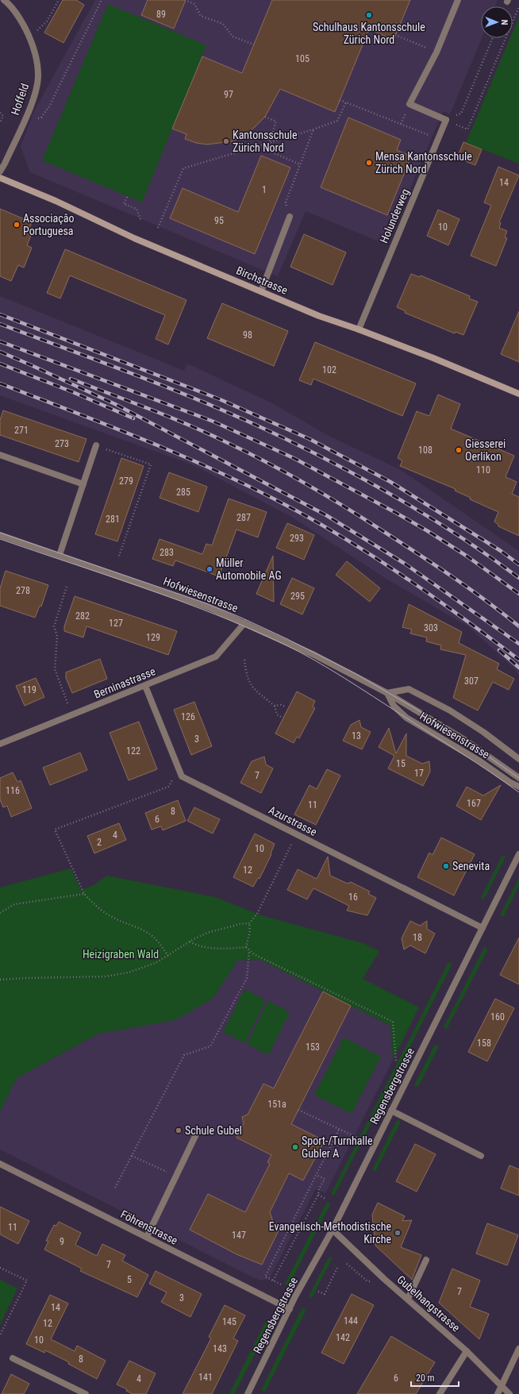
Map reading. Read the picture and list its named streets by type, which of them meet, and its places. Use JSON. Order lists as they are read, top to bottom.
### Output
{
  "streets": {
    "main road": ["Birchstrasse"],
    "street": [
      "Hoffeld",
      "Holunderweg",
      "Hofwiesenstrasse",
      "Berninastrasse",
      "Azurstrasse",
      "Regensbergstrasse",
      "Föhrenstrasse",
      "Gubelhangstrasse"
    ]
  },
  "crossings": [
    ["Holunderweg", "Birchstrasse"],
    ["Hofwiesenstrasse", "Berninastrasse"],
    ["Berninastrasse", "Azurstrasse"],
    ["Azurstrasse", "Regensbergstrasse"],
    ["Regensbergstrasse", "Föhrenstrasse"],
    ["Regensbergstrasse", "Gubelhangstrasse"]
  ],
  "parks": ["Heizigraben Wald"],
  "places": [
    "Schulhaus Kantonsschule Zürich Nord",
    "Kantonsschule Zürich Nord",
    "Mensa Kantonsschule Zürich Nord",
    "Associaçâo Portuguesa",
    "Giesserei Oerlikon",
    "Müller Automobile AG",
    "Senevita",
    "Schule Gubel",
    "Sport-/Turnhalle Gubler A",
    "Evangelisch-Methodistische Kirche"
  ],
  "house_numbers": [
    "89",
    "105",
    "97",
    "14",
    "1",
    "95",
    "10",
    "98",
    "102",
    "271",
    "273",
    "108",
    "110",
    "279",
    "285",
    "287",
    "281",
    "293",
    "283",
    "278",
    "295",
    "282",
    "127",
    "303",
    "129",
    "307",
    "119",
    "126",
    "13",
    "3",
    "122",
    "15",
    "17",
    "7",
    "116",
    "167",
    "11",
    "8",
    "6",
    "4",
    "2",
    "10",
    "12",
    "16",
    "18",
    "160",
    "158",
    "153",
    "151a",
    "11",
    "147",
    "9",
    "7",
    "5",
    "7",
    "3",
    "14",
    "144",
    "145",
    "12",
    "142",
    "10",
    "143",
    "8",
    "141",
    "6",
    "4"
  ],
  "scale_bar": "20 m",
  "north": "right"
}
